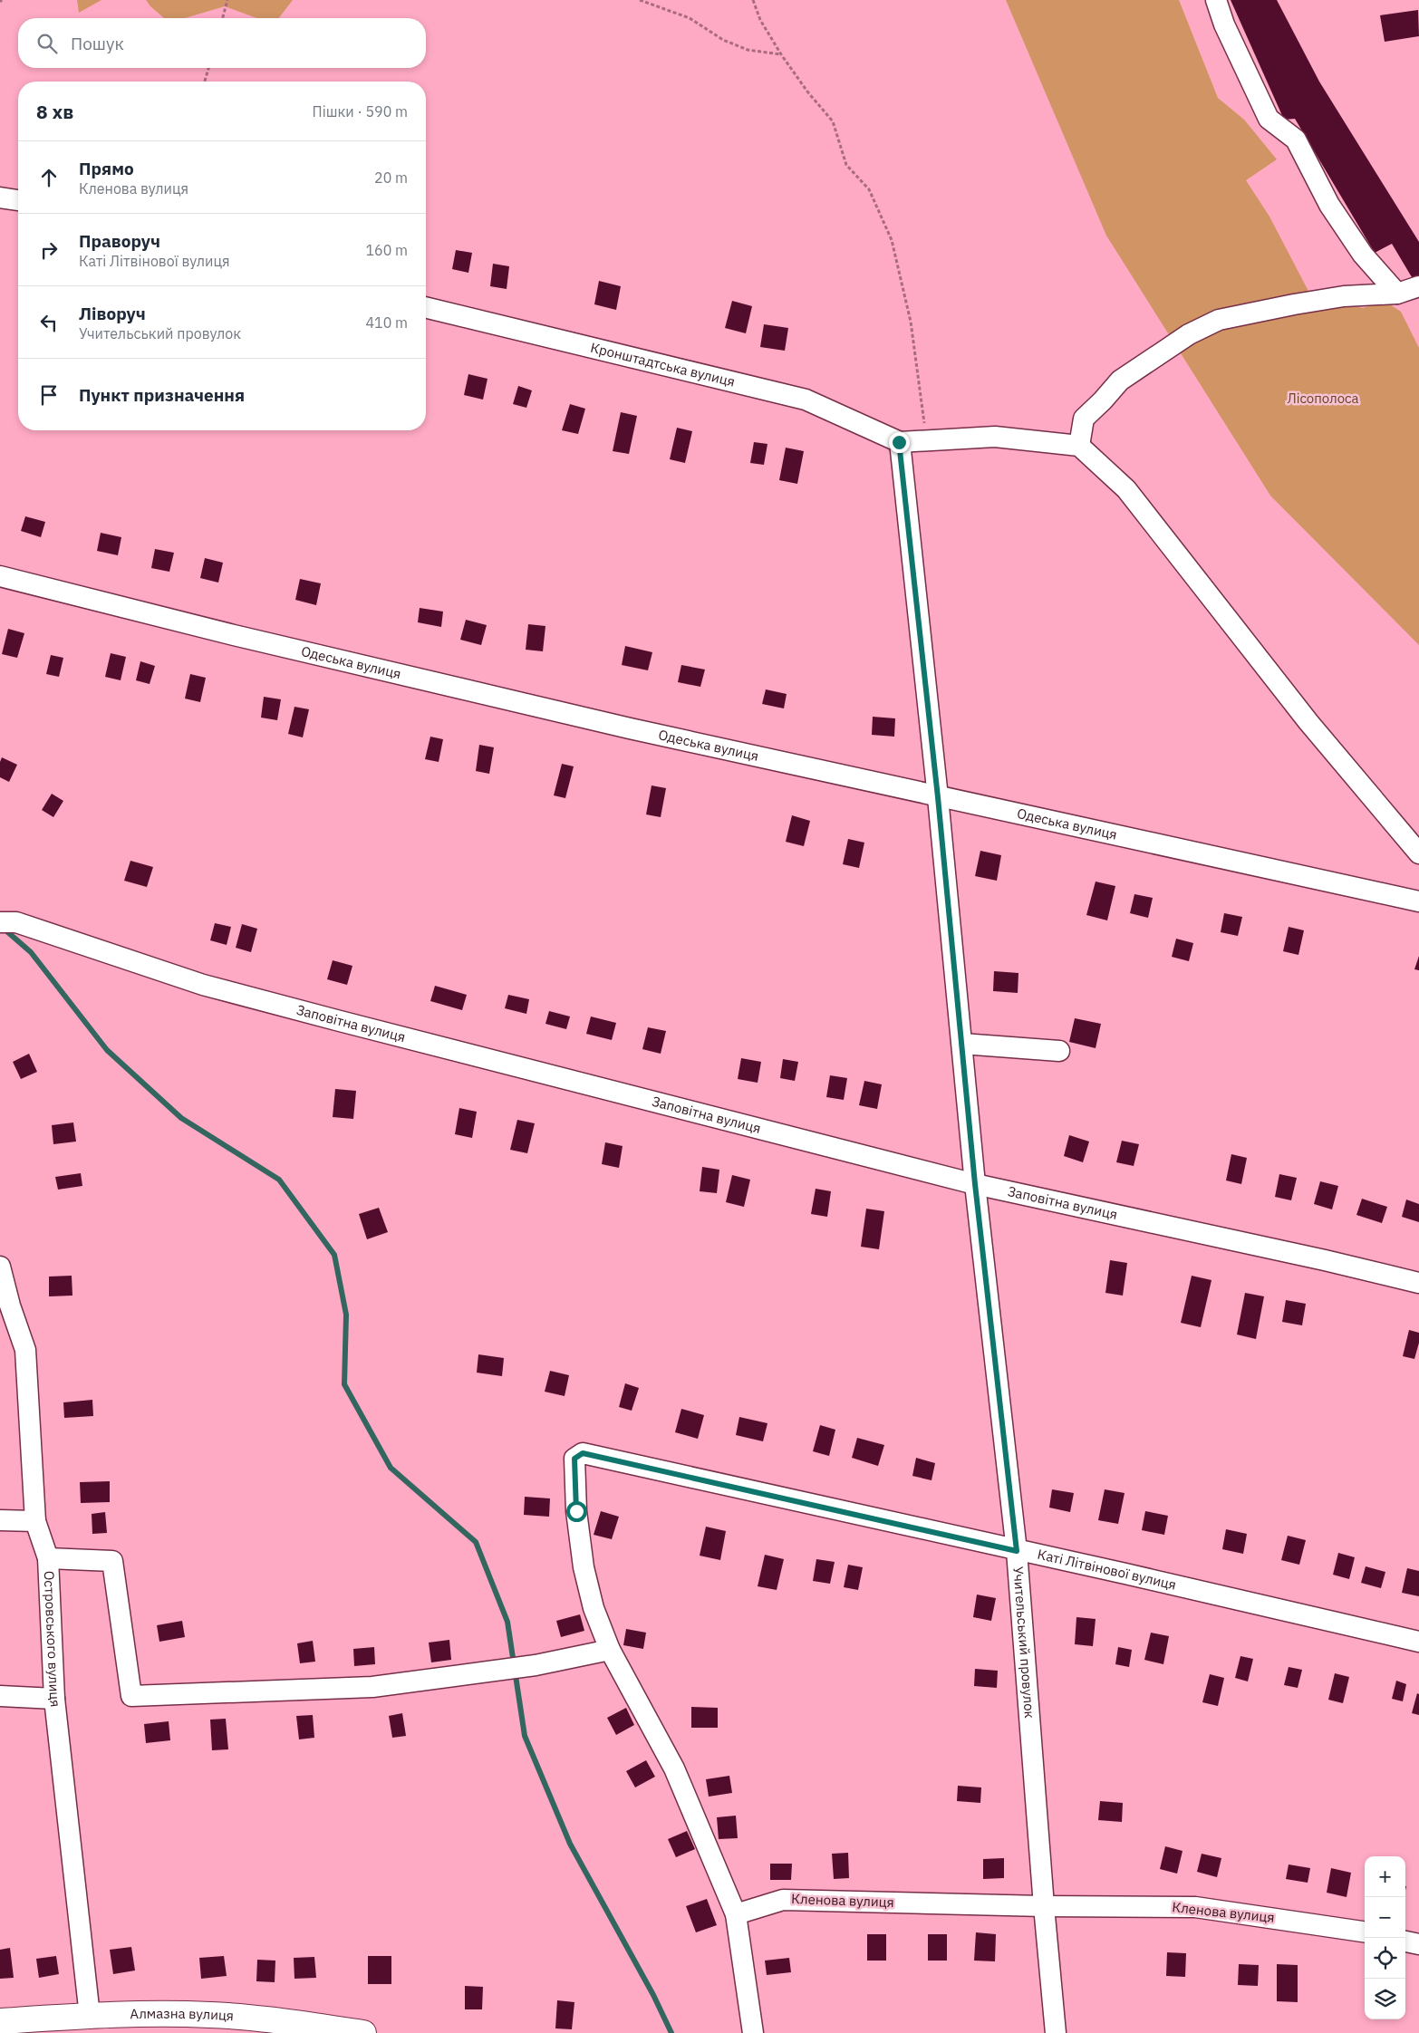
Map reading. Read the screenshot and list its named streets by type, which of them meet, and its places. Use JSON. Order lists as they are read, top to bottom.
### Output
{
  "streets": {
    "main road": ["Алмазна вулиця"],
    "street": [
      "Кронштадтська вулиця",
      "Одеська вулиця",
      "Заповітна вулиця",
      "Каті Літвінової вулиця",
      "Островського вулиця",
      "Учительський провулок",
      "Кленова вулиця"
    ]
  },
  "crossings": [
    ["Кронштадтська вулиця", "Учительський провулок"],
    ["Одеська вулиця", "Учительський провулок"],
    ["Заповітна вулиця", "Учительський провулок"],
    ["Каті Літвінової вулиця", "Учительський провулок"],
    ["Островського вулиця", "Алмазна вулиця"],
    ["Учительський провулок", "Кленова вулиця"]
  ],
  "parks": ["Лісополоса"],
  "page": {
    "search": "Пошук",
    "heading": ["8 хв", "Пішки · 590 m"],
    "list": [
      ["Прямо", "Кленова вулиця", "20 m"],
      ["Праворуч", "Каті Літвінової вулиця", "160 m"],
      ["Ліворуч", "Учительський провулок", "410 m"],
      "Пункт призначення"
    ],
    "map_buttons": ["+", "−"]
  }
}
